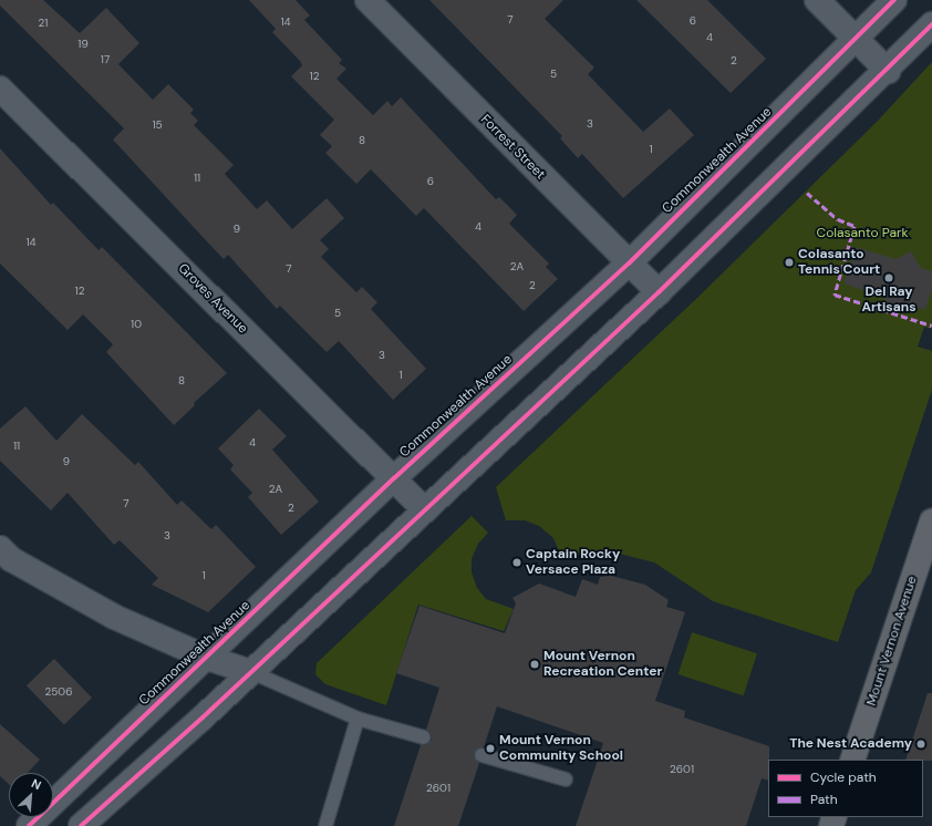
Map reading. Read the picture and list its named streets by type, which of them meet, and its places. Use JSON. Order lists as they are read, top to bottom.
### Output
{
  "streets": {
    "main road": ["Mount Vernon Avenue"],
    "street": ["Forrest Street", "Commonwealth Avenue", "Groves Avenue"]
  },
  "crossings": [
    ["Forrest Street", "Commonwealth Avenue"],
    ["Commonwealth Avenue", "Groves Avenue"]
  ],
  "parks": ["Colasanto Park"],
  "places": [
    "Colasanto Tennis Court",
    "Del Ray Artisans",
    "Captain Rocky Versace Plaza",
    "Mount Vernon Recreation Center",
    "The Nest Academy",
    "Mount Vernon Community School"
  ],
  "house_numbers": [
    "7",
    "6",
    "14",
    "21",
    "4",
    "19",
    "17",
    "2",
    "5",
    "12",
    "3",
    "15",
    "8",
    "1",
    "11",
    "6",
    "4",
    "9",
    "14",
    "2A",
    "7",
    "2",
    "12",
    "5",
    "10",
    "3",
    "1",
    "8",
    "4",
    "11",
    "9",
    "2A",
    "7",
    "2",
    "3",
    "1",
    "2506",
    "2601",
    "2601"
  ],
  "legend": ["Cycle path", "Path"],
  "north": "top right"
}
